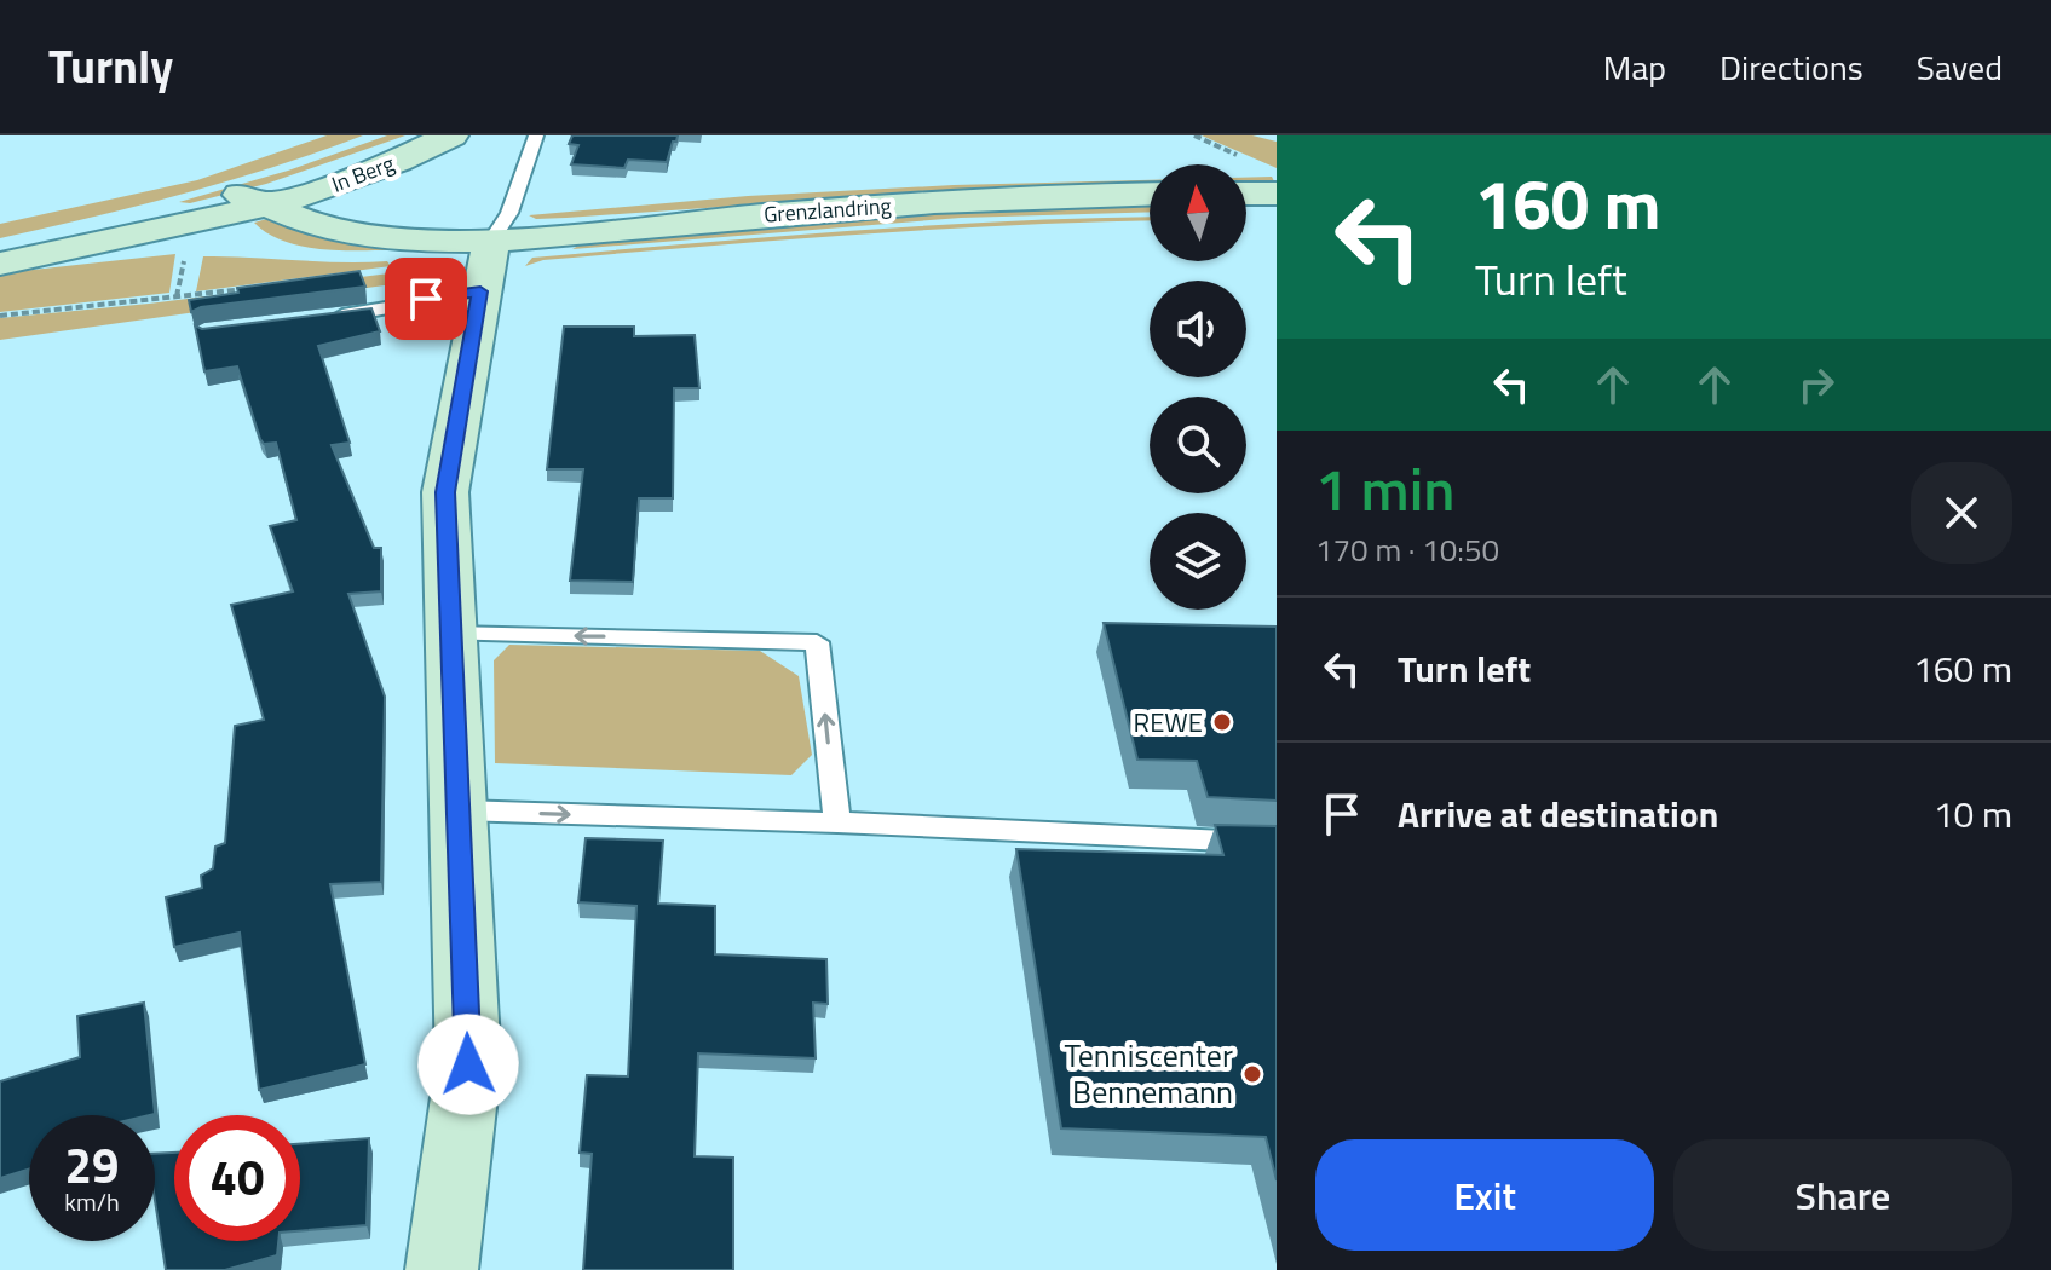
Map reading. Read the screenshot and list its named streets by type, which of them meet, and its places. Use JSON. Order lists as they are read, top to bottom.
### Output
{
  "streets": {
    "main road": ["In Berg", "Grenzlandring"]
  },
  "crossings": [
    ["In Berg", "Grenzlandring"]
  ],
  "places": ["REWE", "Tenniscenter Bennemann"],
  "north": "top",
  "page": {
    "header": "Turnly",
    "nav": ["Map", "Directions", "Saved"],
    "turn": ["160 m", "Turn left"],
    "heading": ["1 min", "170 m · 10:50"],
    "list": [
      {
        "name": "Turn left",
        "value": "160 m"
      },
      {
        "name": "Arrive at destination",
        "value": "10 m"
      }
    ],
    "speed": "29 km/h",
    "limit": "40",
    "buttons": ["Exit", "Share"]
  }
}
